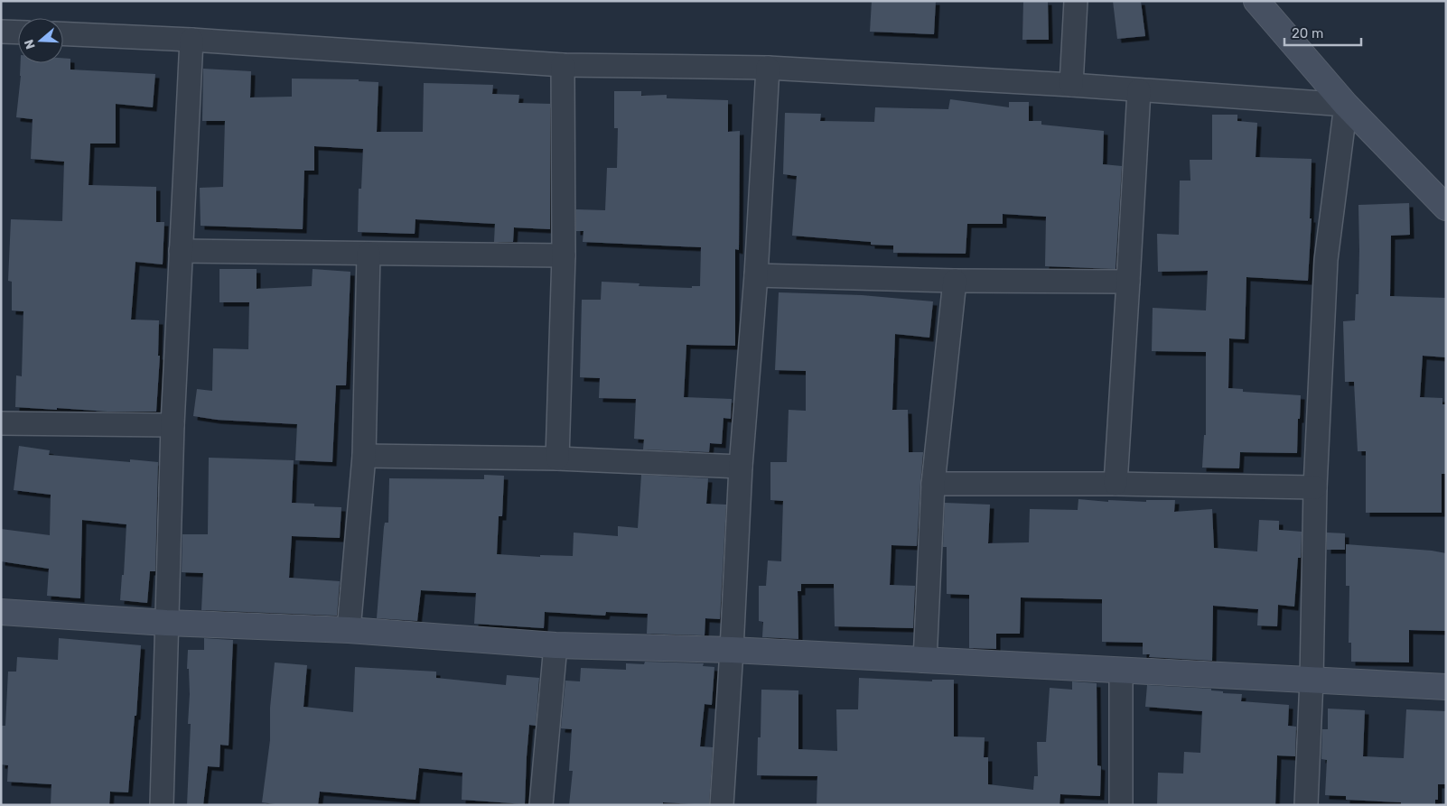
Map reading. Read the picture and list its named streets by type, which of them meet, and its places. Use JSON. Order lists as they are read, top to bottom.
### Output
{
  "scale_bar": "20 m",
  "north": "left"
}
